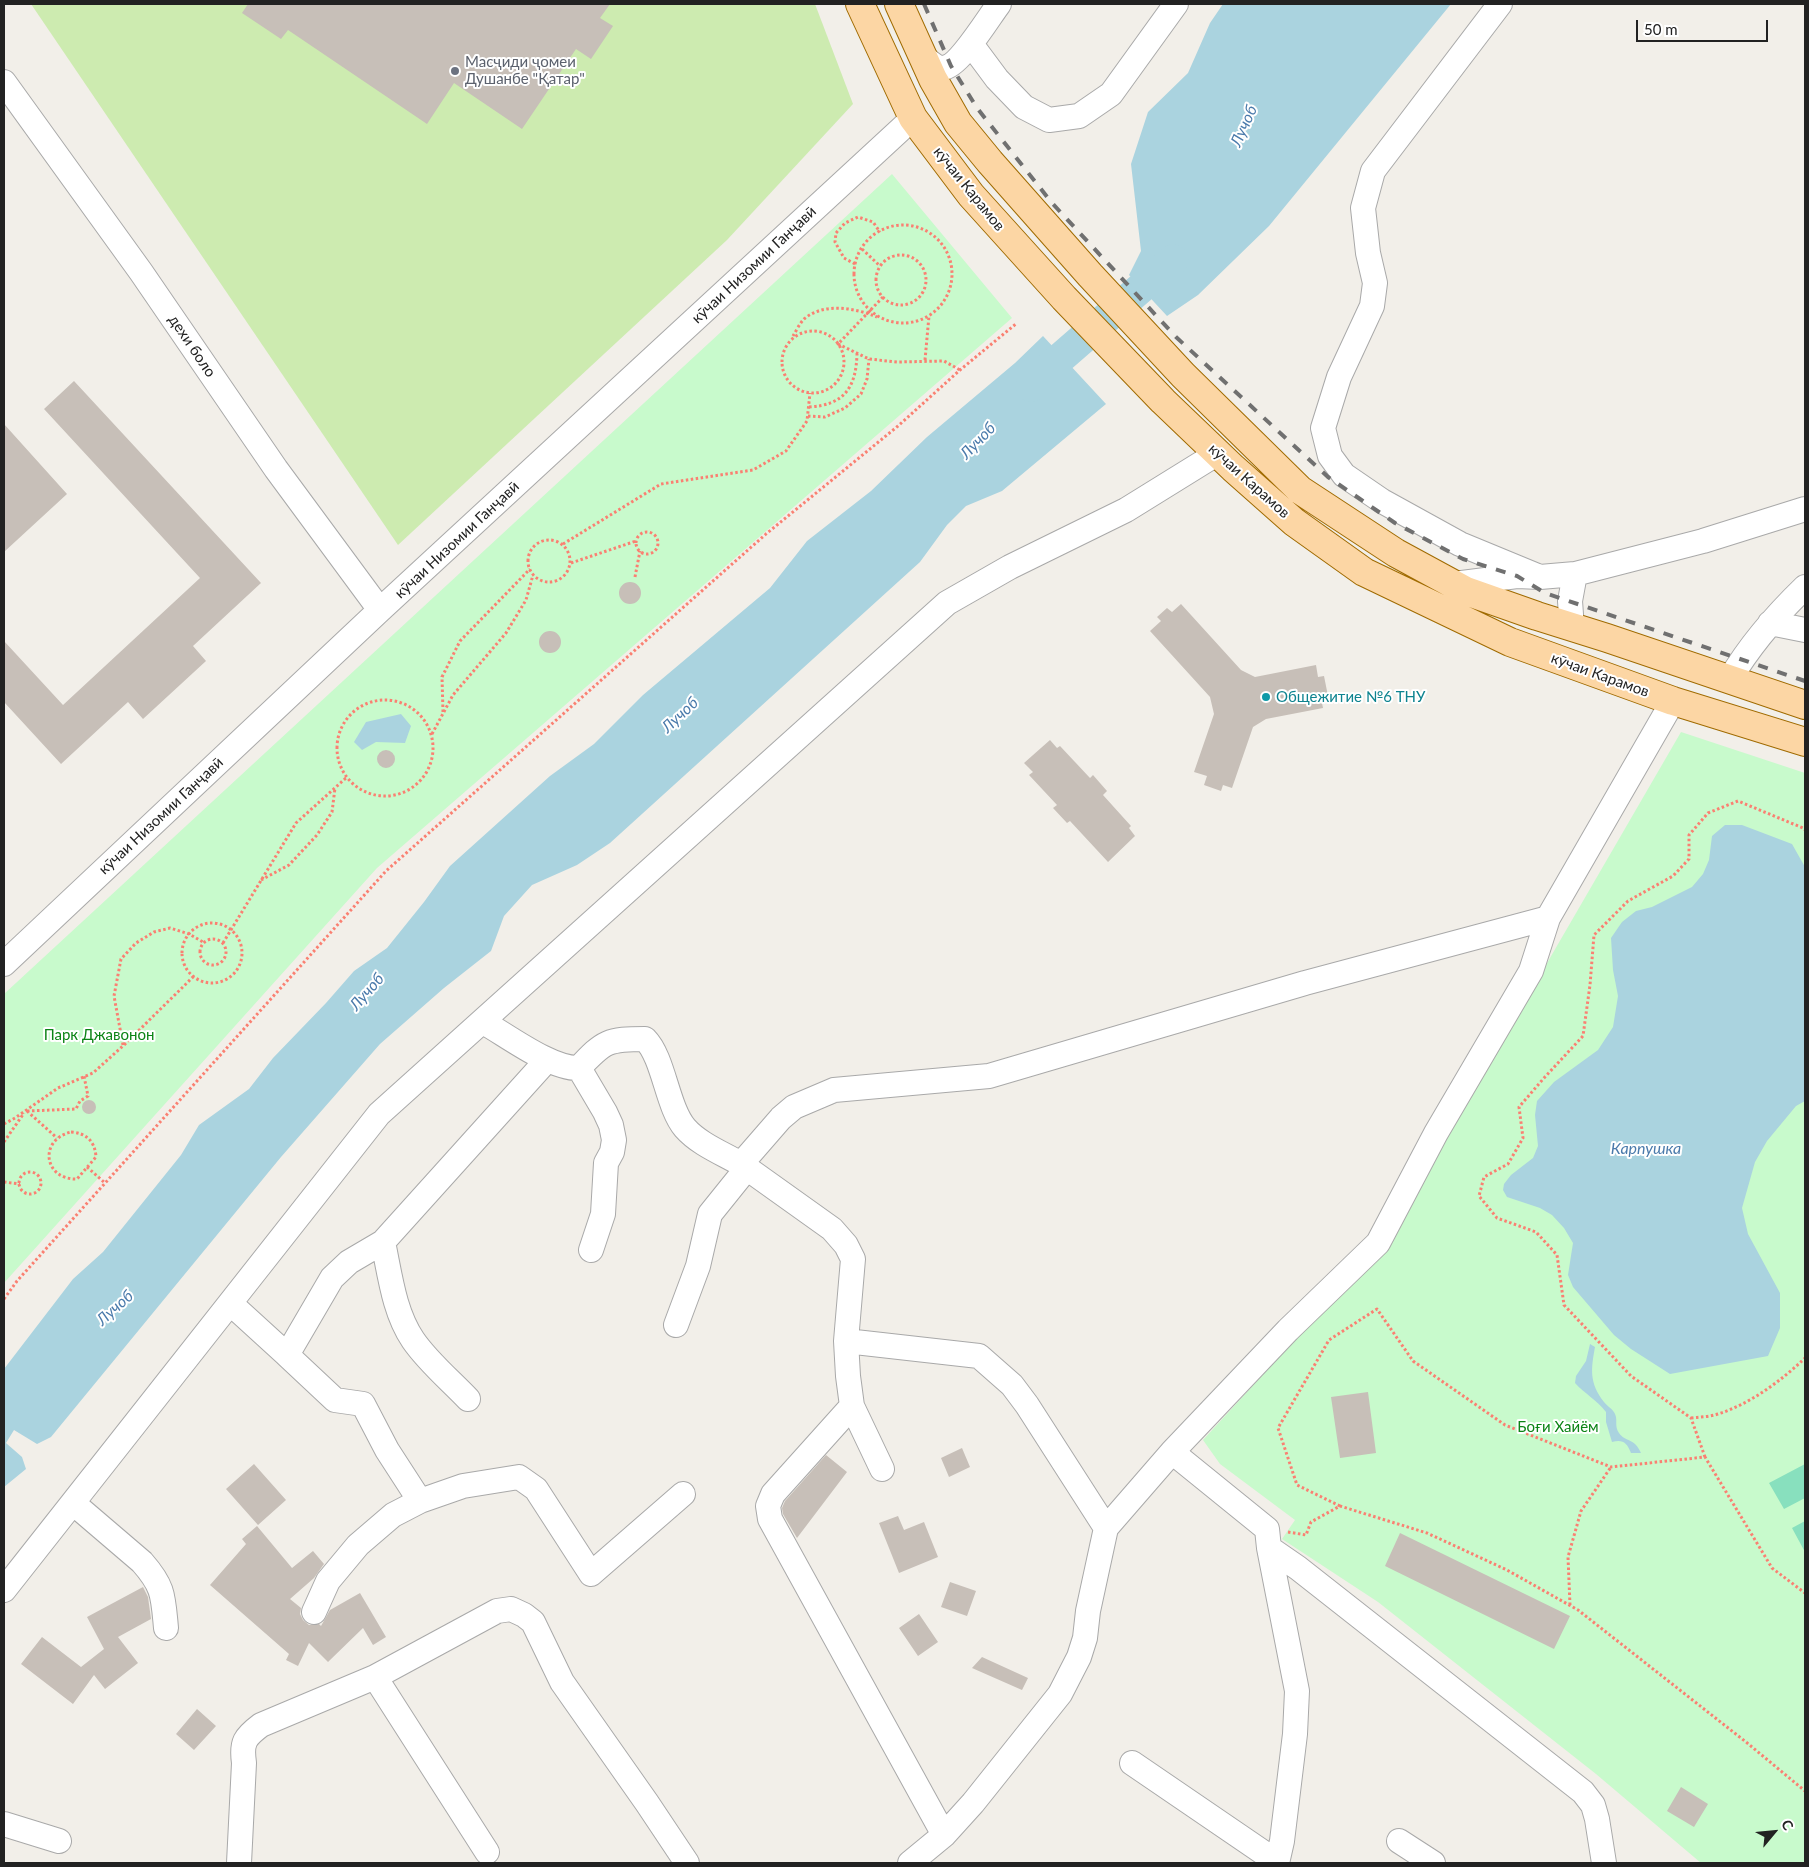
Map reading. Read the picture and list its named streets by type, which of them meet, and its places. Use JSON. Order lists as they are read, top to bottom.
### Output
{
  "streets": {
    "main road": ["кӯчаи Карамов"],
    "street": ["кӯчаи Низомии Ганҷавӣ", "дехи боло"]
  },
  "crossings": [
    ["кӯчаи Карамов", "кӯчаи Низомии Ганҷавӣ"],
    ["кӯчаи Низомии Ганҷавӣ", "дехи боло"]
  ],
  "water": ["Лучоб", "Карпушка"],
  "parks": ["Парк Джавонон", "Боғи Хайём"],
  "places": ["Масҷиди ҷомеи Душанбе \"Қатар\"", "Общежитие №6 ТНУ"],
  "scale_bar": "50 m",
  "north": "top right"
}
